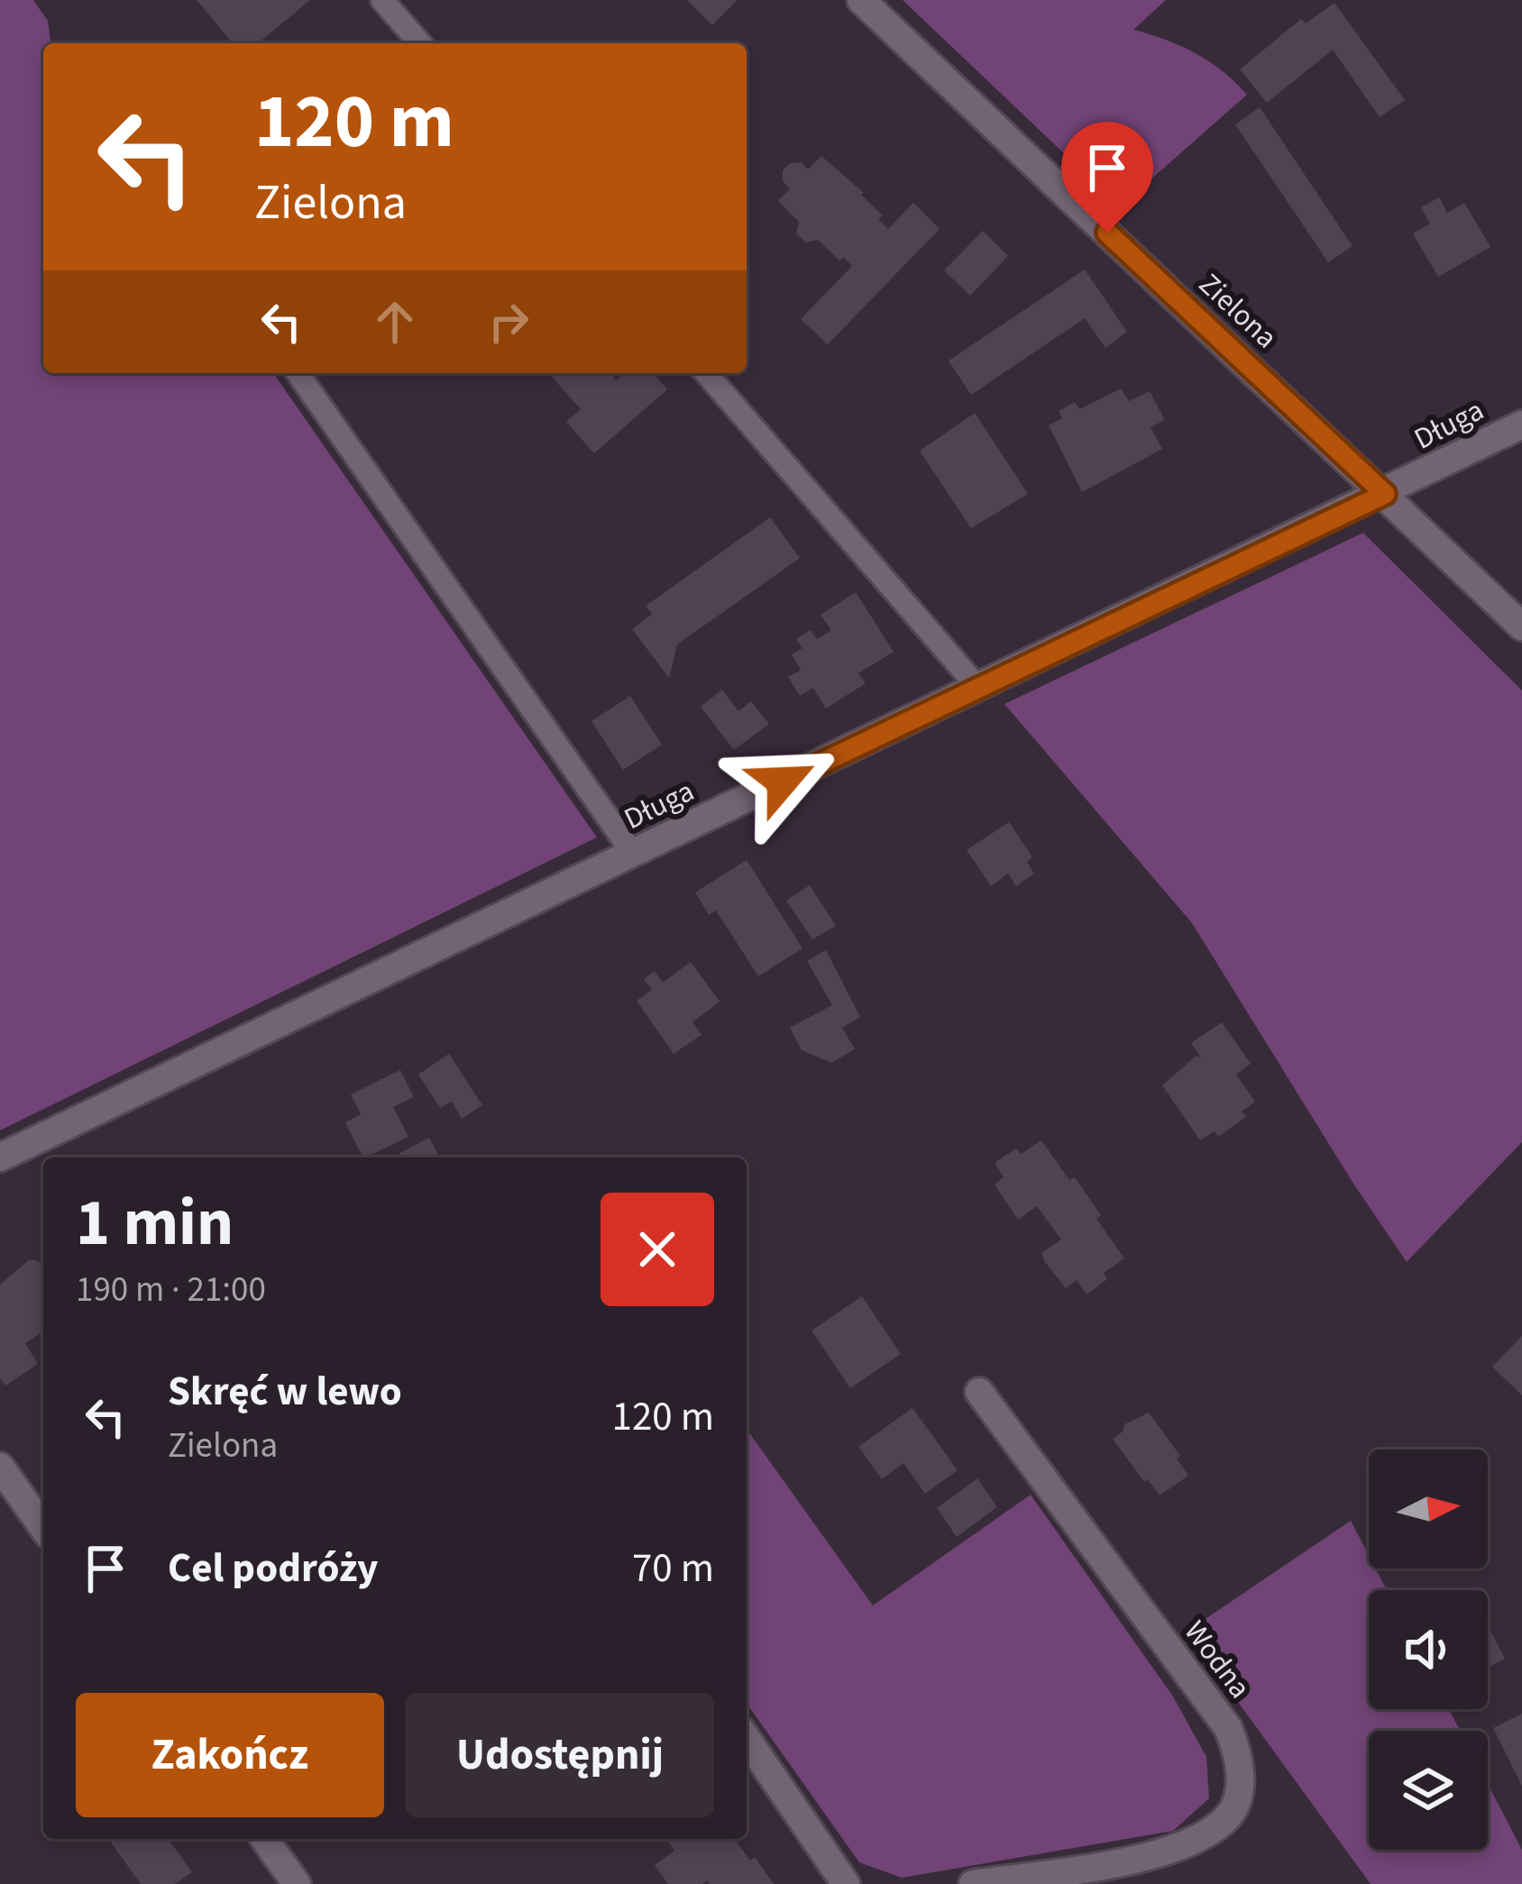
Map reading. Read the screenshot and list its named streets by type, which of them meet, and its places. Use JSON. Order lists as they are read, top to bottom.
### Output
{
  "streets": {
    "street": ["Zielona", "Długa", "Wodna"]
  },
  "crossings": [
    ["Zielona", "Długa"]
  ],
  "north": "right",
  "page": {
    "turn": ["120 m", "Zielona"],
    "heading": ["1 min", "190 m · 21:00"],
    "list": [
      {
        "name": "Skręć w lewo",
        "note": "Zielona",
        "value": "120 m"
      },
      {
        "name": "Cel podróży",
        "value": "70 m"
      }
    ],
    "buttons": ["Zakończ", "Udostępnij"]
  }
}
